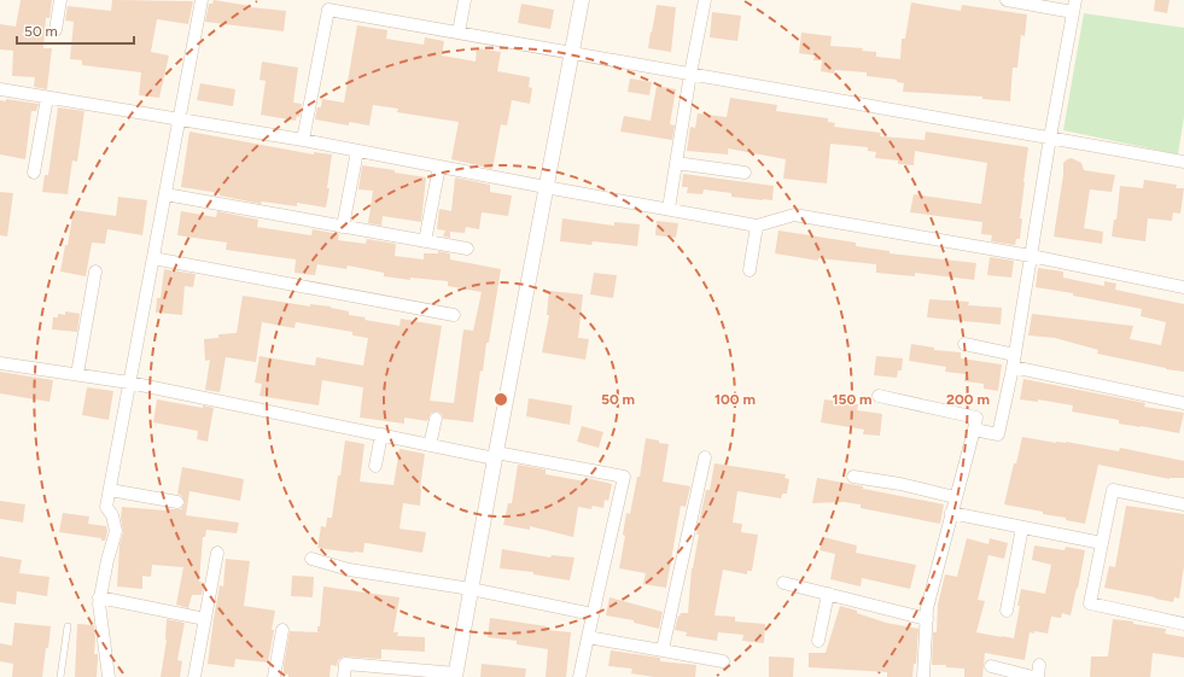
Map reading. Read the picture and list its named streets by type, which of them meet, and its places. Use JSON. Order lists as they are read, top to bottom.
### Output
{
  "scale_bar": "50 m",
  "rings": [
    "50 m",
    "100 m",
    "150 m",
    "200 m"
  ]
}
